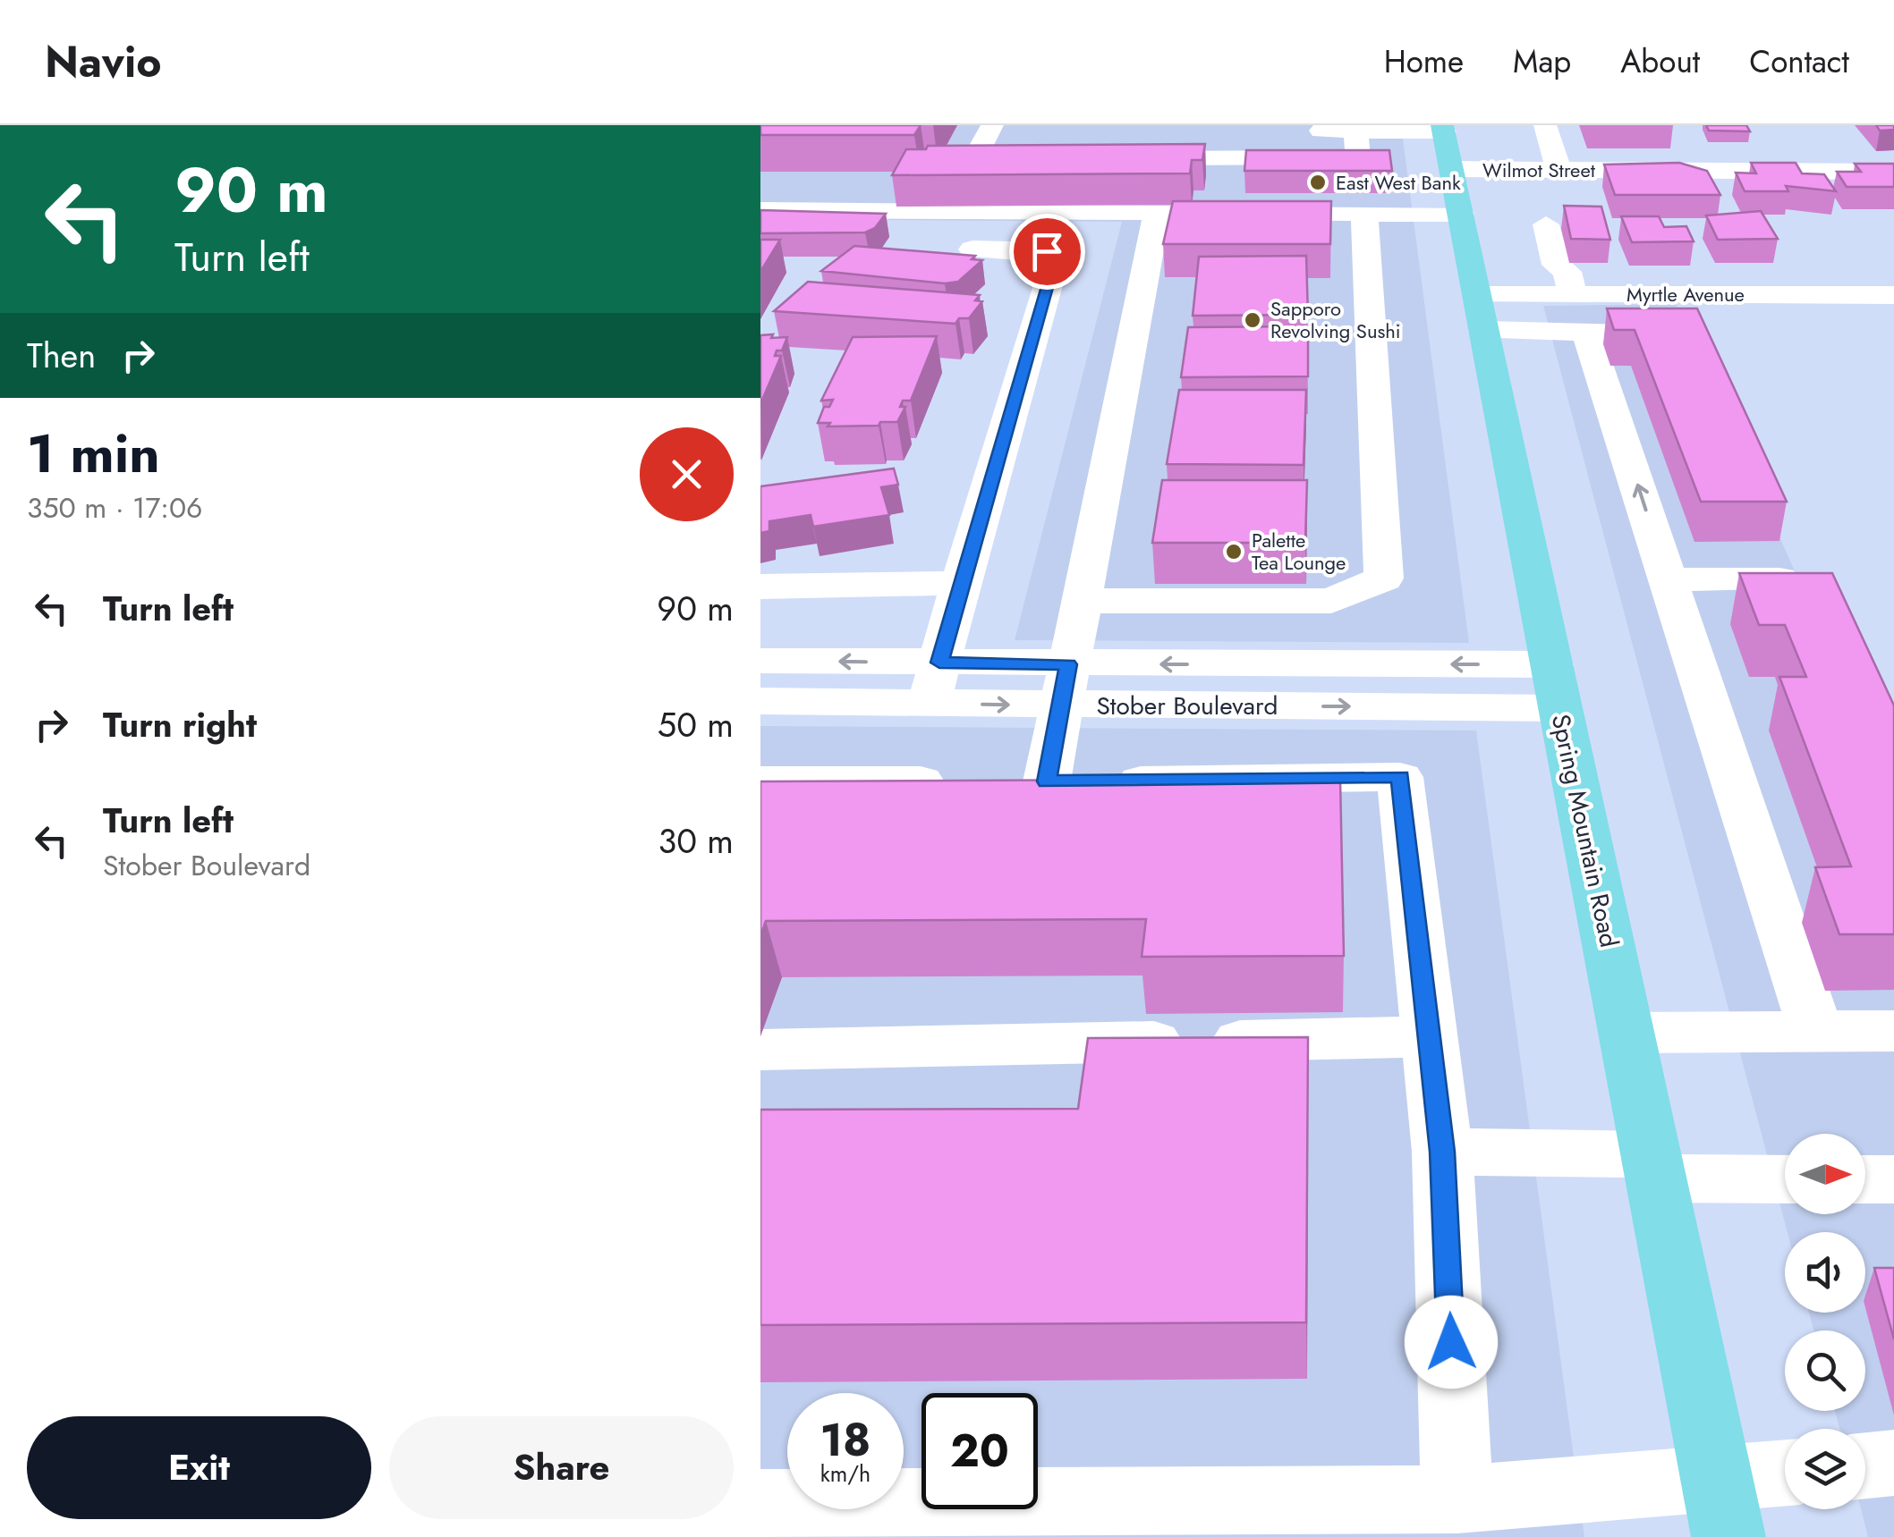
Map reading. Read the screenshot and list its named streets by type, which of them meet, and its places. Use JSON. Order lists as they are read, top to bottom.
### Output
{
  "streets": {
    "main road": ["Spring Mountain Road"],
    "street": ["Wilmot Street", "Myrtle Avenue", "Stober Boulevard"]
  },
  "crossings": [
    ["Wilmot Street", "Spring Mountain Road"],
    ["Myrtle Avenue", "Spring Mountain Road"],
    ["Stober Boulevard", "Spring Mountain Road"]
  ],
  "places": ["East West Bank", "Sapporo Revolving Sushi", "Palette Tea Lounge"],
  "north": "right",
  "page": {
    "header": "Navio",
    "nav": [
      "Home",
      "Map",
      "About",
      "Contact"
    ],
    "turn": ["90 m", "Turn left"],
    "then": "Then",
    "heading": ["1 min", "350 m · 17:06"],
    "list": [
      {
        "name": "Turn left",
        "value": "90 m"
      },
      {
        "name": "Turn right",
        "value": "50 m"
      },
      {
        "name": "Turn left",
        "note": "Stober Boulevard",
        "value": "30 m"
      }
    ],
    "speed": "18 km/h",
    "limit": "20",
    "buttons": ["Exit", "Share"]
  }
}
